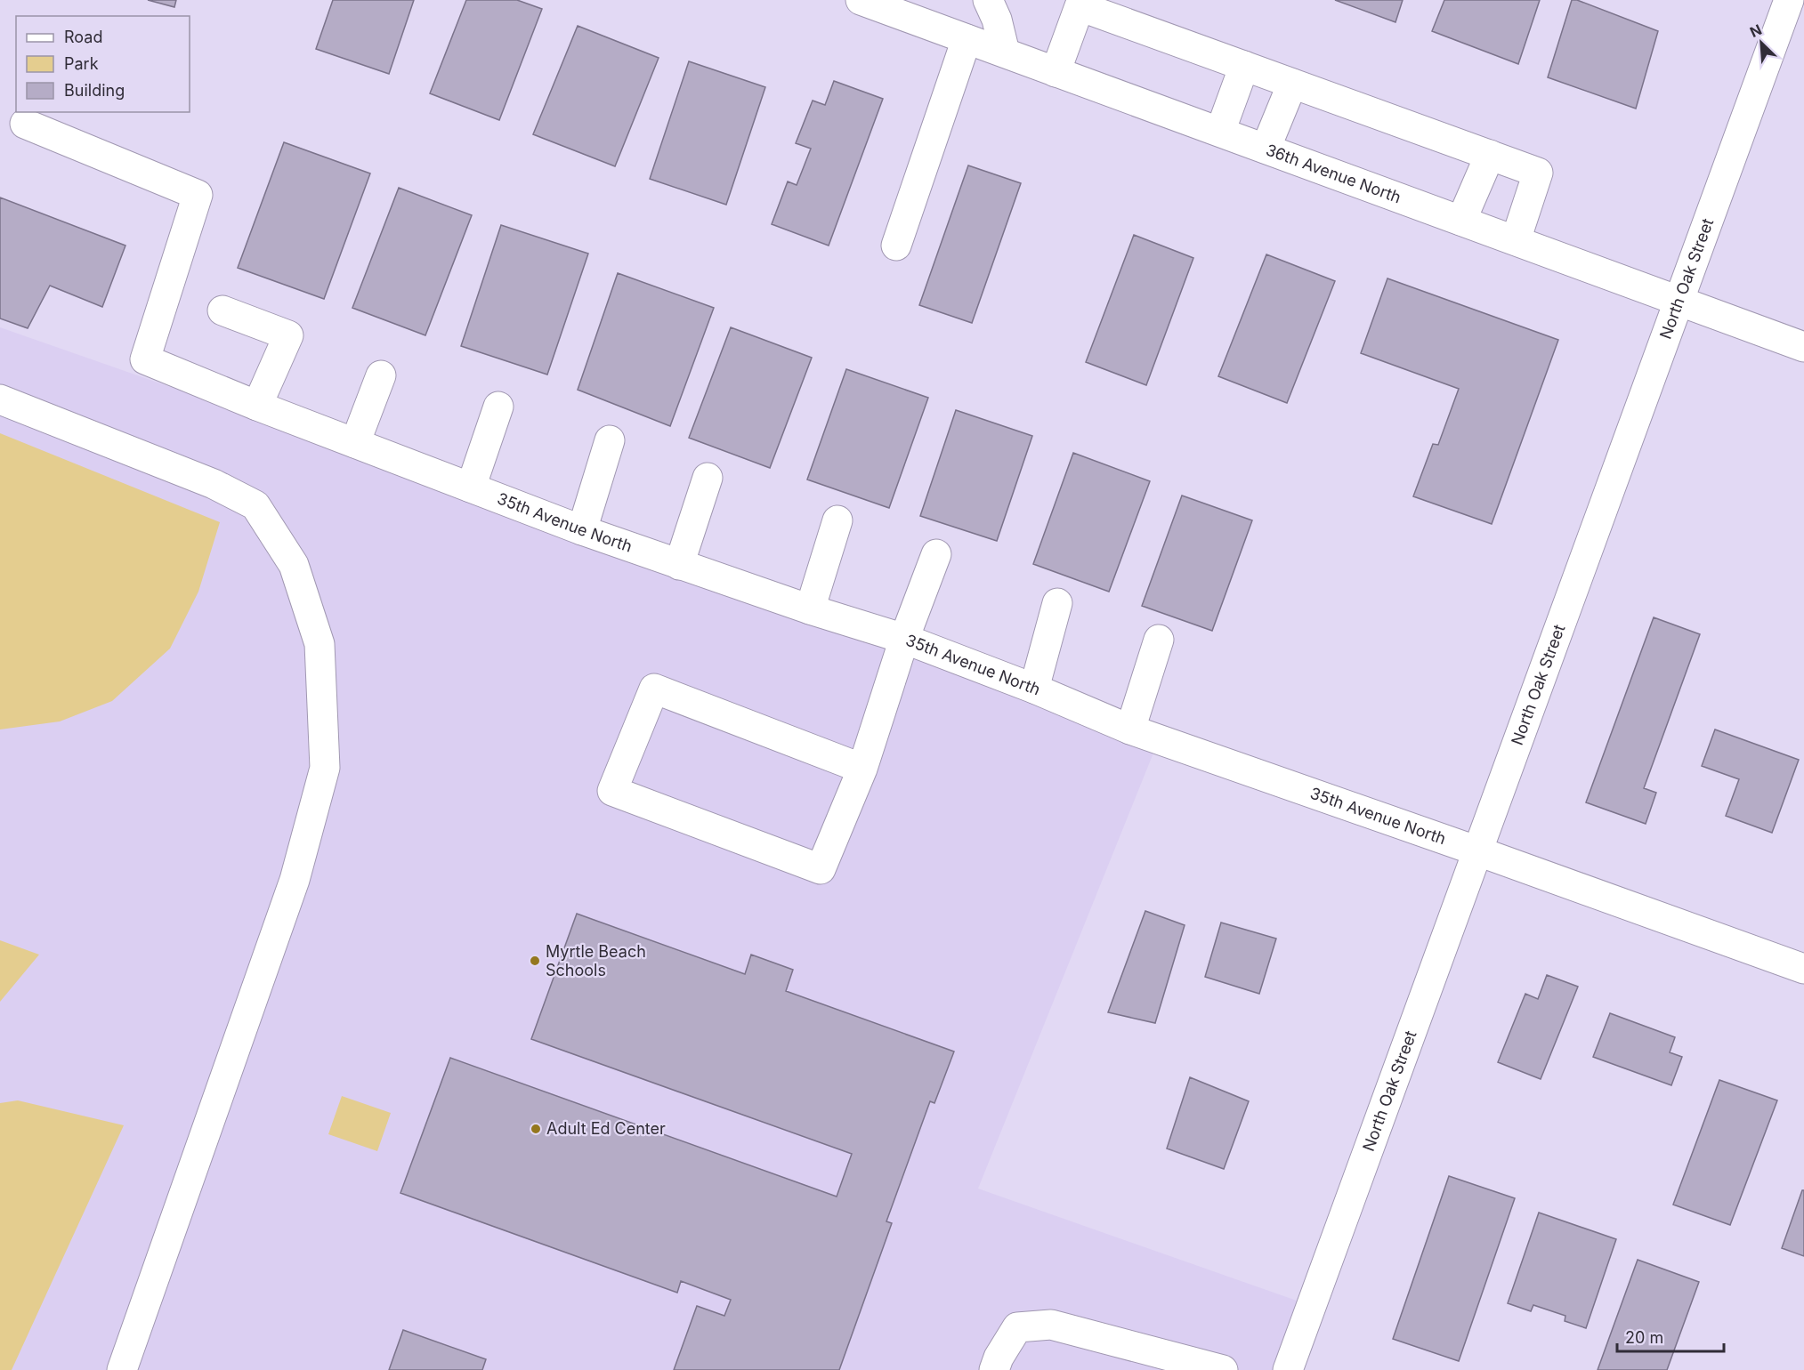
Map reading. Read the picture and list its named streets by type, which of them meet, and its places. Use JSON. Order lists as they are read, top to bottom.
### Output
{
  "streets": {
    "street": ["36th Avenue North", "North Oak Street", "35th Avenue North"]
  },
  "crossings": [
    ["36th Avenue North", "North Oak Street"],
    ["North Oak Street", "35th Avenue North"]
  ],
  "places": ["Myrtle Beach Schools", "Adult Ed Center"],
  "legend": ["Road", "Park", "Building"],
  "scale_bar": "20 m",
  "north": "top left"
}
